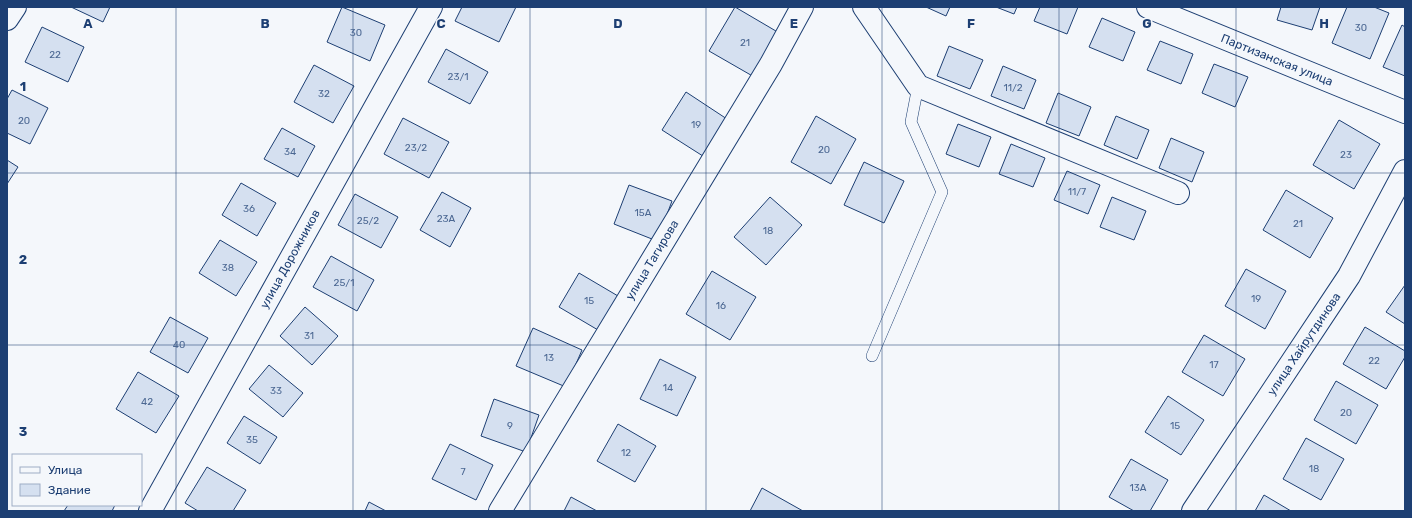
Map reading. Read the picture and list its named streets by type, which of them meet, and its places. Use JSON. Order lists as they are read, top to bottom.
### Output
{
  "streets": {
    "street": [
      "Партизанская улица",
      "улица Дорожников",
      "улица Тагирова",
      "улица Хайрутдинова"
    ]
  },
  "house_numbers": [
    "30",
    "30",
    "21",
    "22",
    "23/1",
    "11/2",
    "32",
    "20",
    "19",
    "23/2",
    "20",
    "34",
    "23",
    "11/7",
    "36",
    "15А",
    "23А",
    "25/2",
    "21",
    "18",
    "38",
    "25/1",
    "19",
    "15",
    "16",
    "31",
    "40",
    "13",
    "22",
    "17",
    "14",
    "33",
    "42",
    "20",
    "9",
    "15",
    "35",
    "12",
    "18",
    "7",
    "13А"
  ],
  "legend": ["Улица", "Здание"],
  "grid": {
    "columns": [
      "A",
      "B",
      "C",
      "D",
      "E",
      "F",
      "G",
      "H"
    ],
    "rows": ["1", "2", "3"]
  }
}
